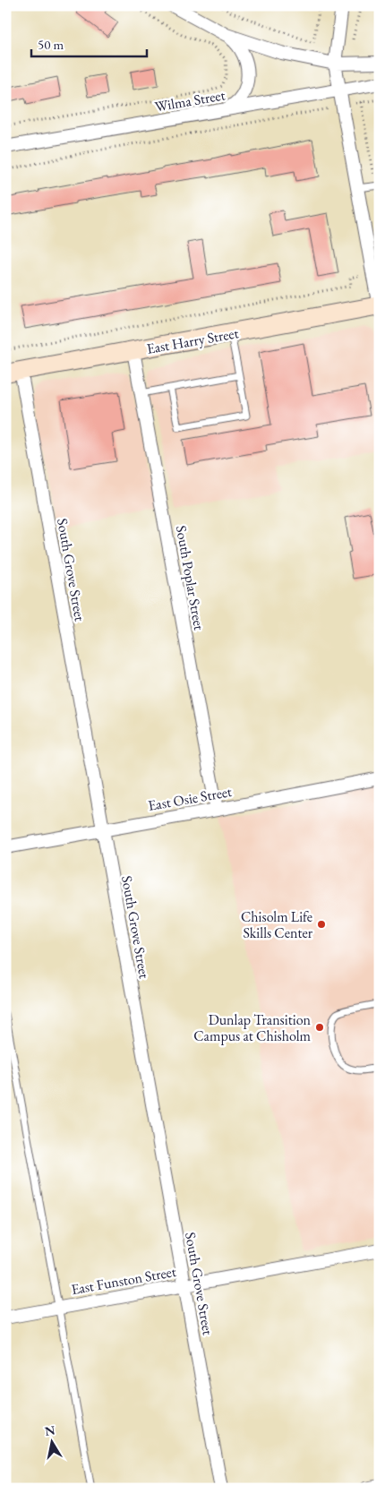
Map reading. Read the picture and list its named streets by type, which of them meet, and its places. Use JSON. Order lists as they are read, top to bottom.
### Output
{
  "streets": {
    "main road": ["East Harry Street"],
    "street": [
      "Wilma Street",
      "South Grove Street",
      "South Poplar Street",
      "East Osie Street",
      "East Funston Street"
    ]
  },
  "crossings": [
    ["East Harry Street", "South Grove Street"],
    ["East Harry Street", "South Poplar Street"],
    ["South Grove Street", "East Osie Street"],
    ["South Grove Street", "East Funston Street"],
    ["South Poplar Street", "East Osie Street"]
  ],
  "places": ["Chisolm Life Skills Center", "Dunlap Transition Campus at Chisholm"],
  "scale_bar": "50 m",
  "north": "top"
}
